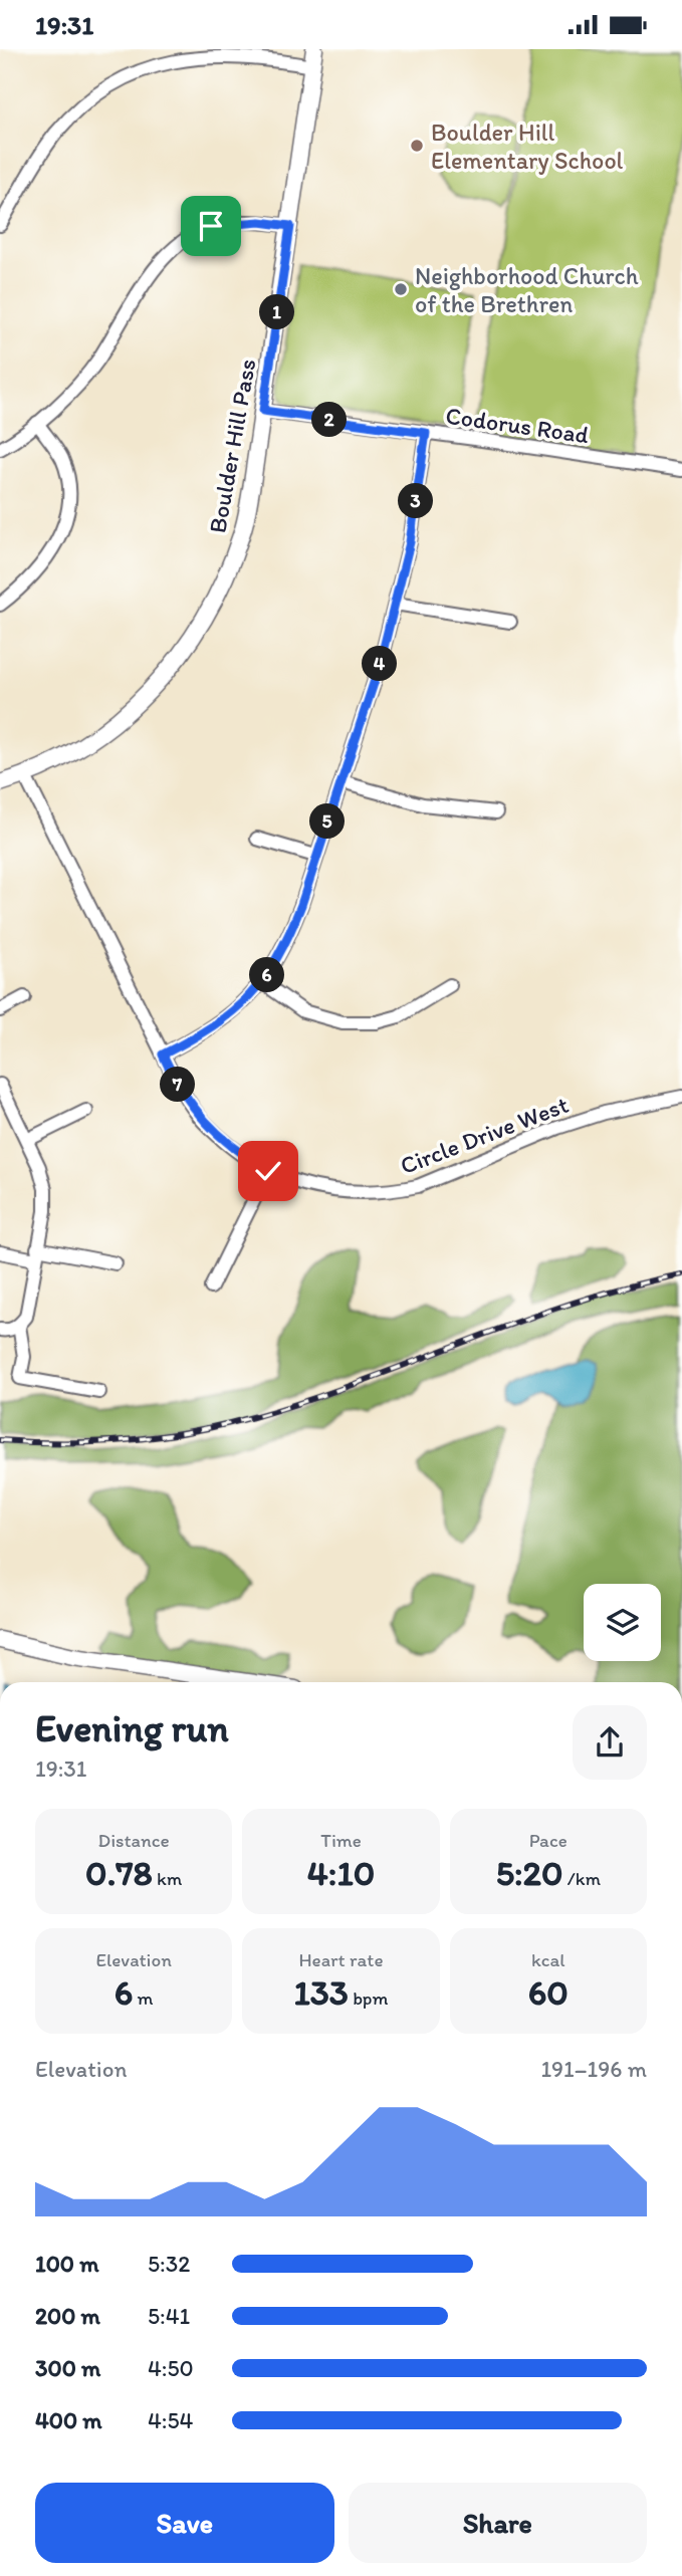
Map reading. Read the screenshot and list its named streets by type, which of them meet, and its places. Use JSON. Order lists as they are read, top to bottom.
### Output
{
  "streets": {
    "street": ["Codorus Road", "Boulder Hill Pass", "Circle Drive West"]
  },
  "crossings": [
    ["Codorus Road", "Boulder Hill Pass"],
    ["Boulder Hill Pass", "Circle Drive West"]
  ],
  "places": ["Boulder Hill Elementary School", "Neighborhood Church of the Brethren"],
  "page": {
    "status": "19:31",
    "pins": [
      "1",
      "2",
      "3",
      "4",
      "5",
      "6",
      "7"
    ],
    "heading": ["Evening run", "19:31"],
    "stats": [
      ["Distance", "0.78 km"],
      ["Time", "4:10"],
      ["Pace", "5:20 /km"],
      ["Elevation", "6 m"],
      ["Heart rate", "133 bpm"],
      ["kcal", "60"]
    ],
    "chart": ["Elevation", "191–196 m"],
    "list": [
      {
        "name": "100 m",
        "note": "5:32"
      },
      {
        "name": "200 m",
        "note": "5:41"
      },
      {
        "name": "300 m",
        "note": "4:50"
      },
      {
        "name": "400 m",
        "note": "4:54"
      }
    ],
    "buttons": ["Save", "Share"]
  }
}
